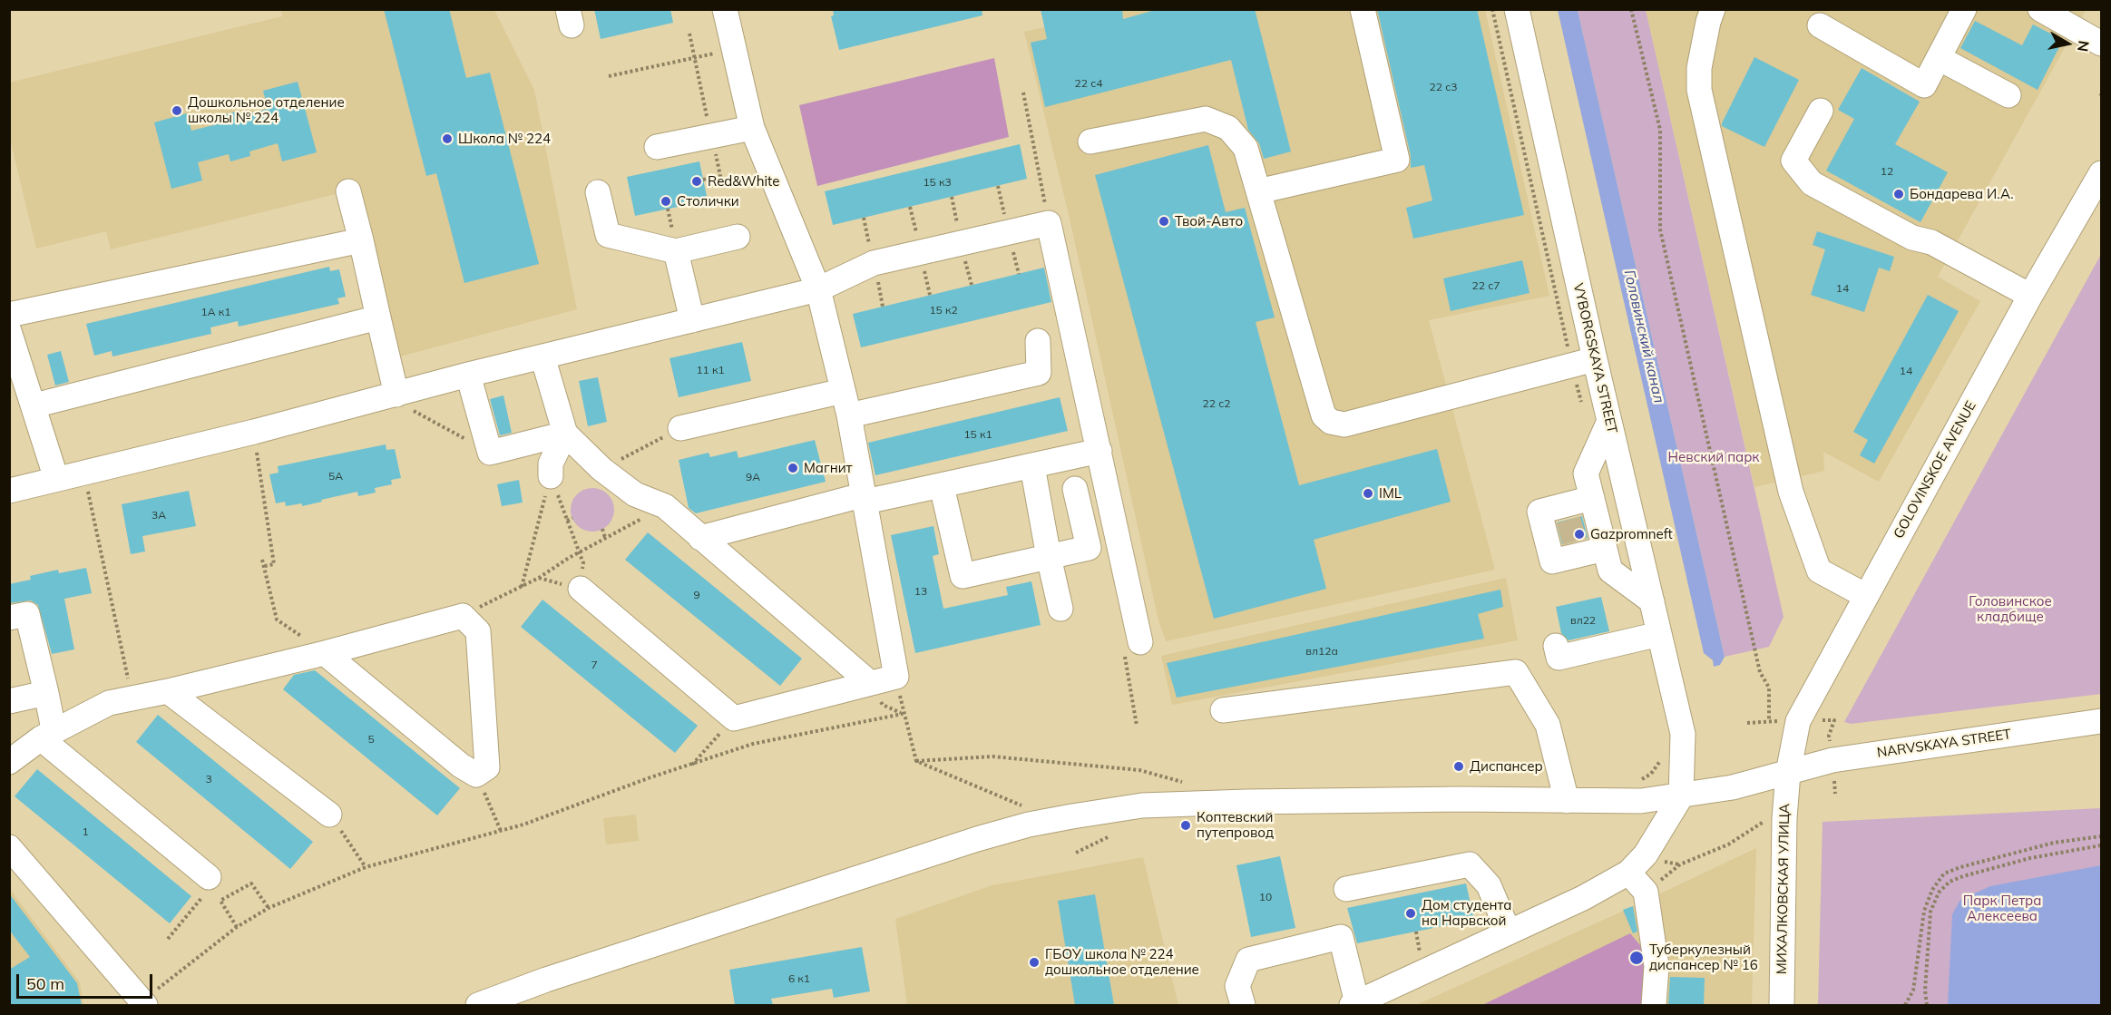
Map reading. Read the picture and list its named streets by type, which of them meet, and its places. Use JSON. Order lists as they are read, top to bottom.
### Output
{
  "streets": {
    "street": [
      "VYBORGSKAYA STREET",
      "GOLOVINSKOE AVENUE",
      "NARVSKAYA STREET",
      "МИХАЛКОВСКАЯ УЛИЦА"
    ]
  },
  "crossings": [
    ["VYBORGSKAYA STREET", "NARVSKAYA STREET"],
    ["GOLOVINSKOE AVENUE", "NARVSKAYA STREET"],
    ["GOLOVINSKOE AVENUE", "МИХАЛКОВСКАЯ УЛИЦА"],
    ["NARVSKAYA STREET", "МИХАЛКОВСКАЯ УЛИЦА"]
  ],
  "water": ["Головинский канал"],
  "parks": ["Невский парк", "Головинское кладбище", "Парк Петра Алексеева"],
  "places": [
    "Дошкольное отделение школы № 224",
    "Школа № 224",
    "Red&White",
    "Бондарева И.А.",
    "Столички",
    "Твой-Авто",
    "Магнит",
    "IML",
    "Gazpromneft",
    "Диспансер",
    "Коптевский путепровод",
    "Дом студента на Нарвской",
    "Туберкулезный диспансер № 16",
    "ГБОУ школа № 224 дошкольное отделение"
  ],
  "house_numbers": [
    "22 с4",
    "22 с3",
    "12",
    "15 к3",
    "22 с7",
    "14",
    "15 к2",
    "1А к1",
    "11 к1",
    "14",
    "22 с2",
    "15 к1",
    "5А",
    "9А",
    "3А",
    "13",
    "9",
    "вл22",
    "вл12а",
    "7",
    "5",
    "3",
    "1",
    "10",
    "6 к1"
  ],
  "scale_bar": "50 m",
  "north": "right"
}
